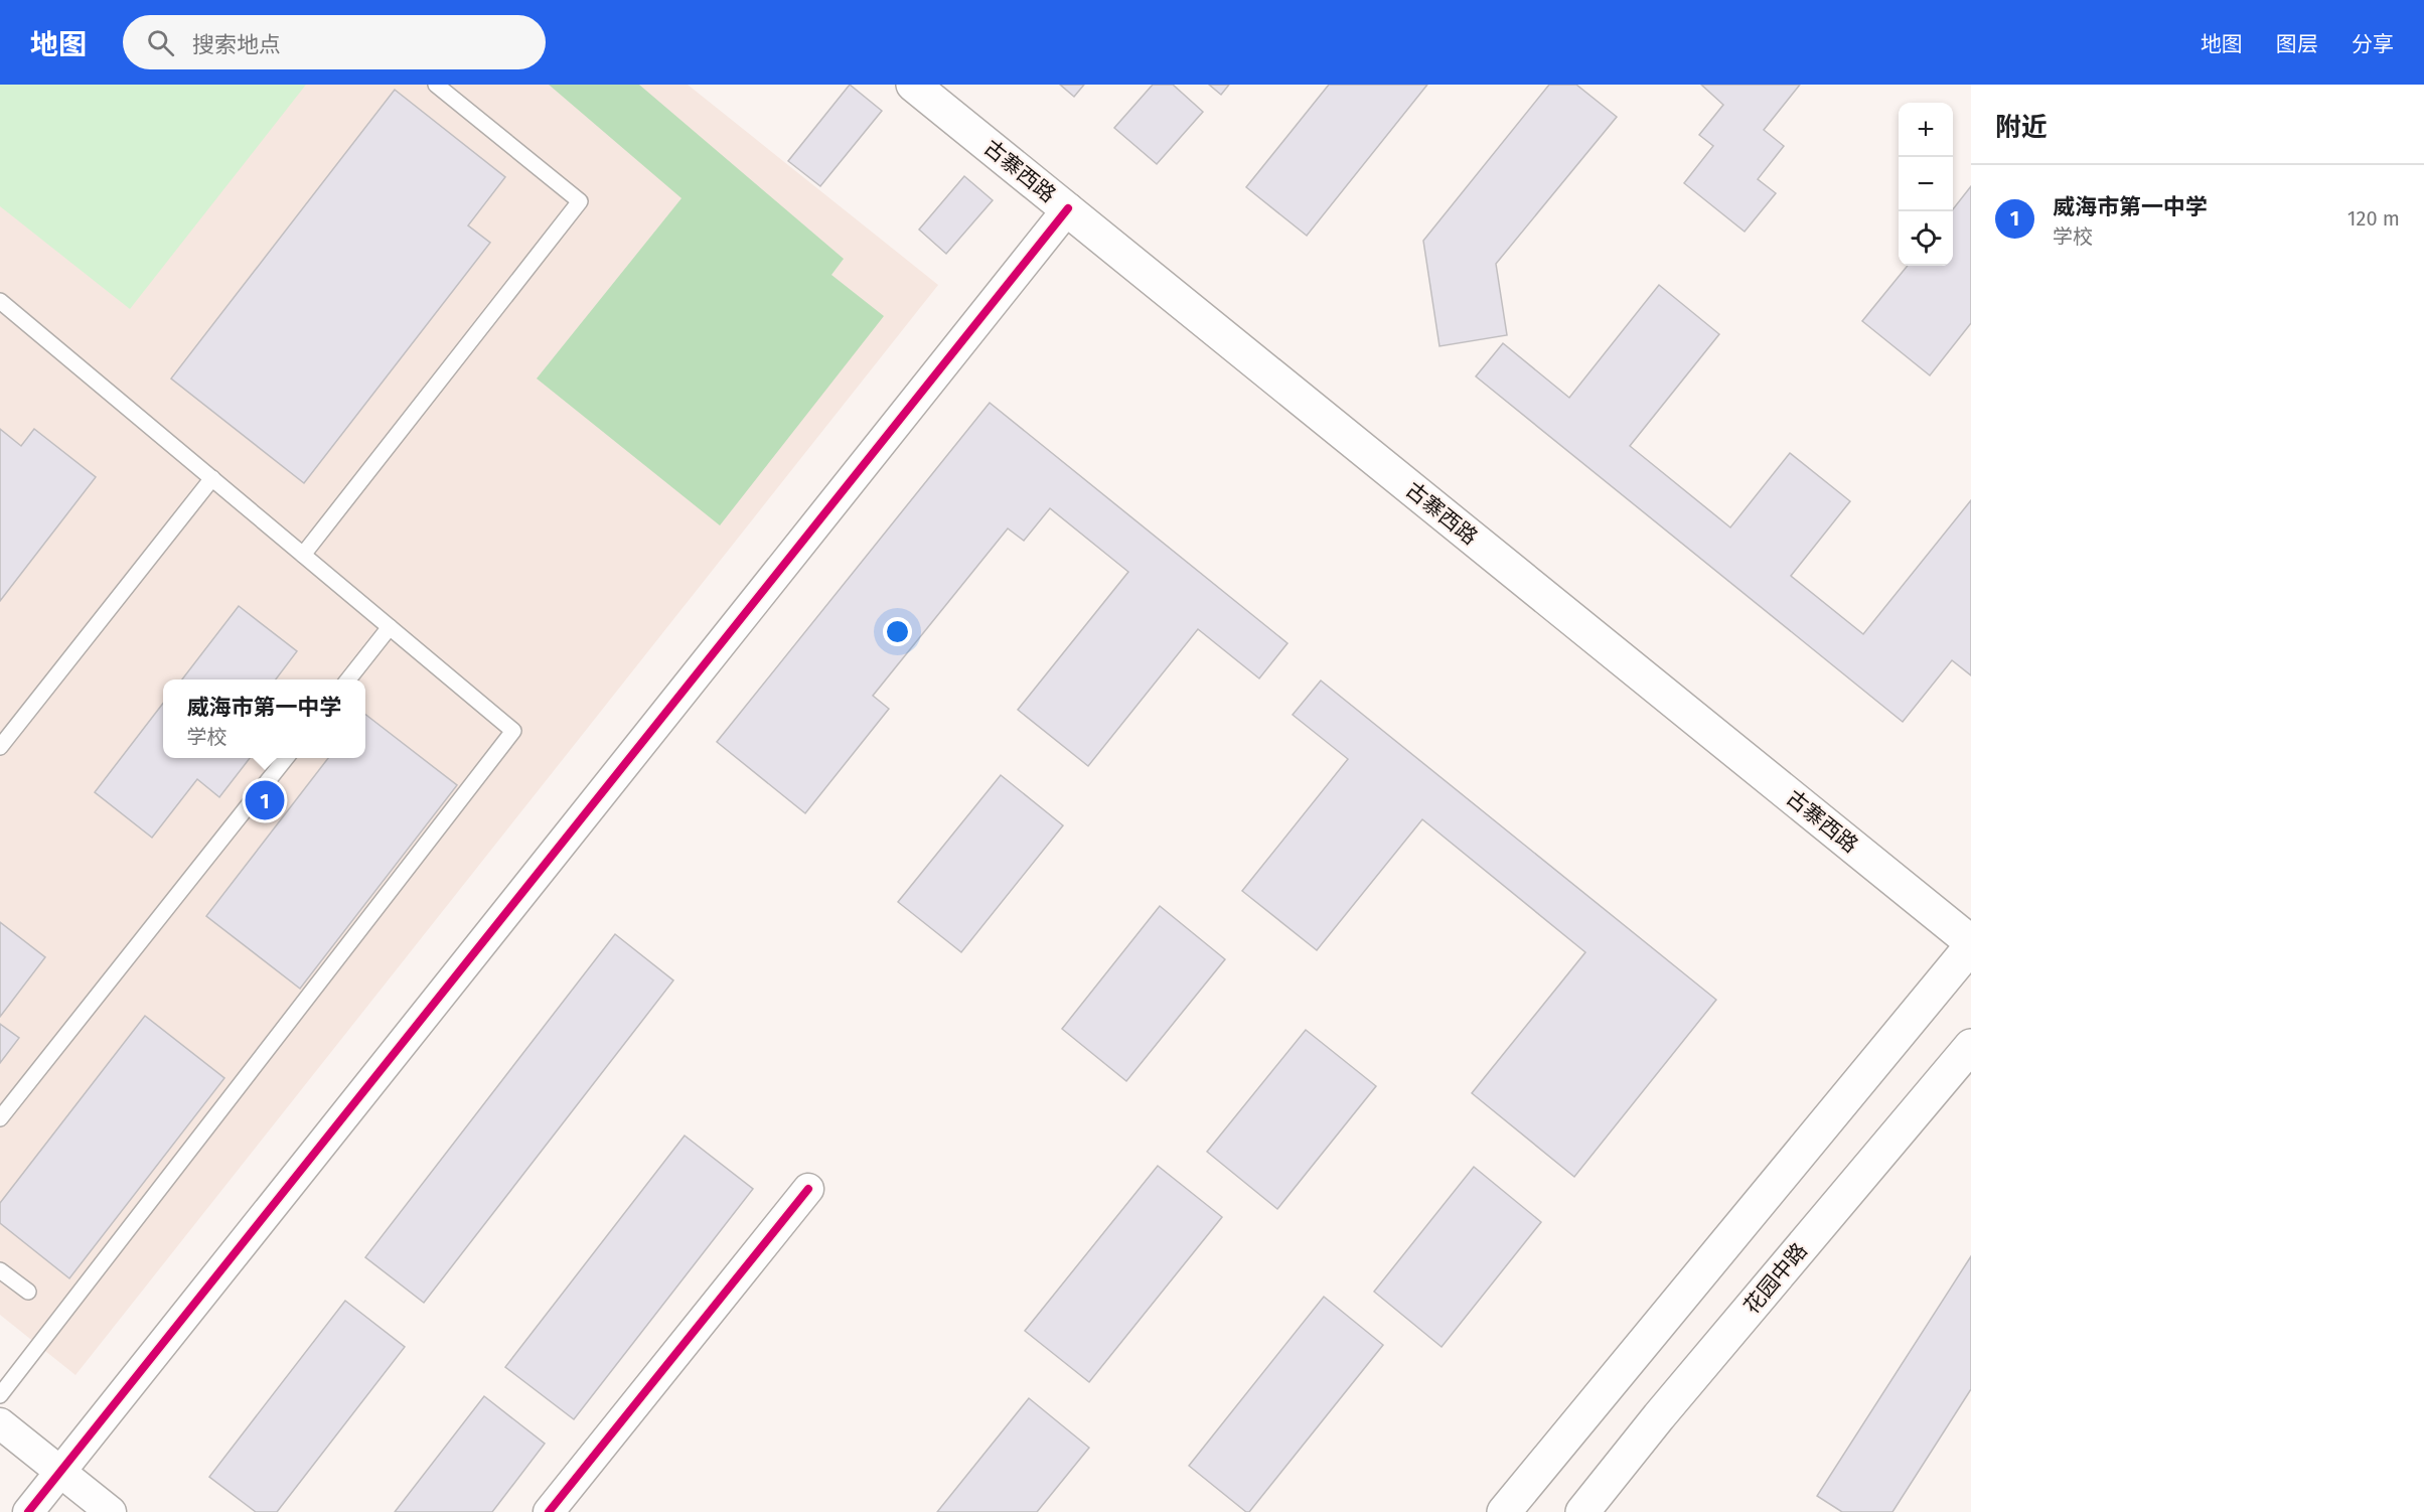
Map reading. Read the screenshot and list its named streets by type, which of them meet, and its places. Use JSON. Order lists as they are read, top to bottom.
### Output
{
  "streets": {
    "main road": ["古寨西路", "花园中路"]
  },
  "page": {
    "header": "地图",
    "search": "搜索地点",
    "nav": ["地图", "图层", "分享"],
    "heading": "附近",
    "map_buttons": ["+", "−"],
    "list": [
      {
        "mark": "1",
        "name": "威海市第一中学",
        "note": "学校",
        "value": "120 m"
      }
    ],
    "popup": ["威海市第一中学", "学校"],
    "pins": "1"
  }
}
